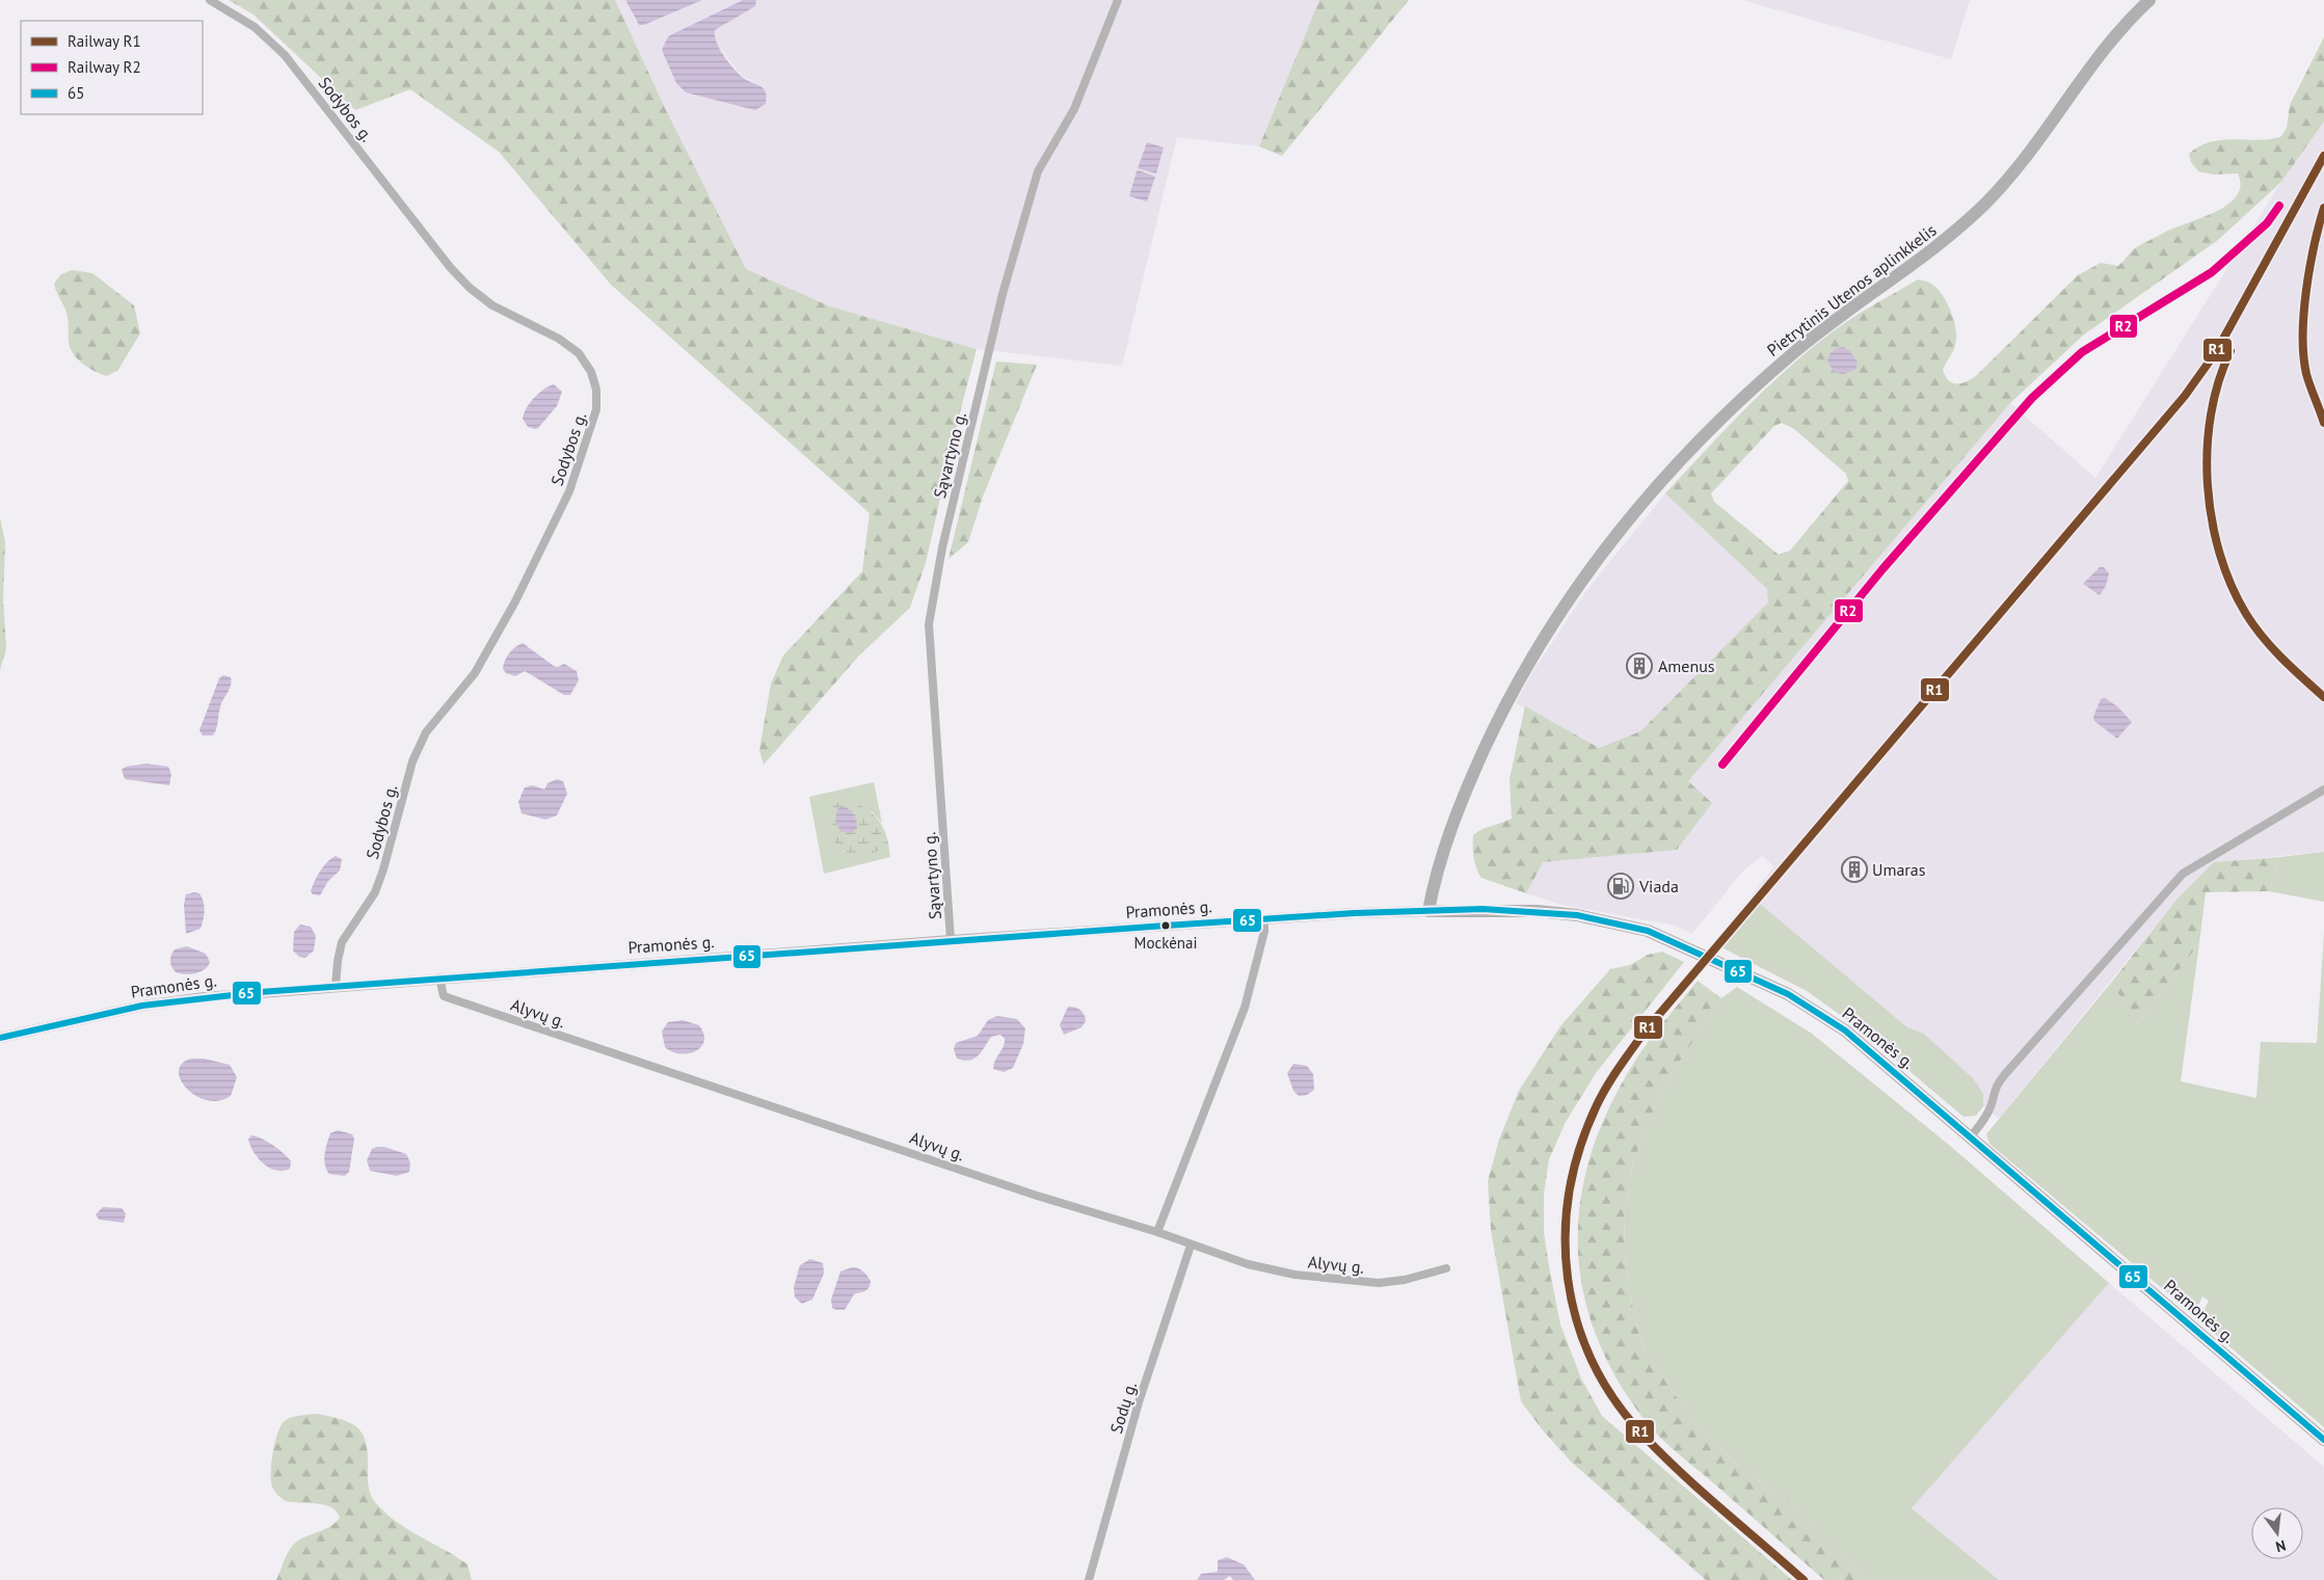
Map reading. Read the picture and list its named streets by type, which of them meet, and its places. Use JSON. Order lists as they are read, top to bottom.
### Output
{
  "streets": {
    "highway": ["Pietrytinis Utenos aplinkkelis", "Pramonės g."],
    "street": [
      "Sodybos g.",
      "Sąvartyno g.",
      "Alyvų g.",
      "Sodų g."
    ]
  },
  "crossings": [
    ["Sodybos g.", "Pramonės g."],
    ["Pietrytinis Utenos aplinkkelis", "Pramonės g."],
    ["Sąvartyno g.", "Pramonės g."],
    ["Pramonės g.", "Alyvų g."],
    ["Alyvų g.", "Sodų g."]
  ],
  "places": {
    "building": ["Amenus", "Umaras"],
    "fuel station": ["Viada"],
    "other": ["Mockėnai"]
  },
  "lines": ["rail line R1", "rail line R2", "transit line 65"],
  "legend": ["Railway R1", "Railway R2", "65"],
  "north": "bottom"
}
